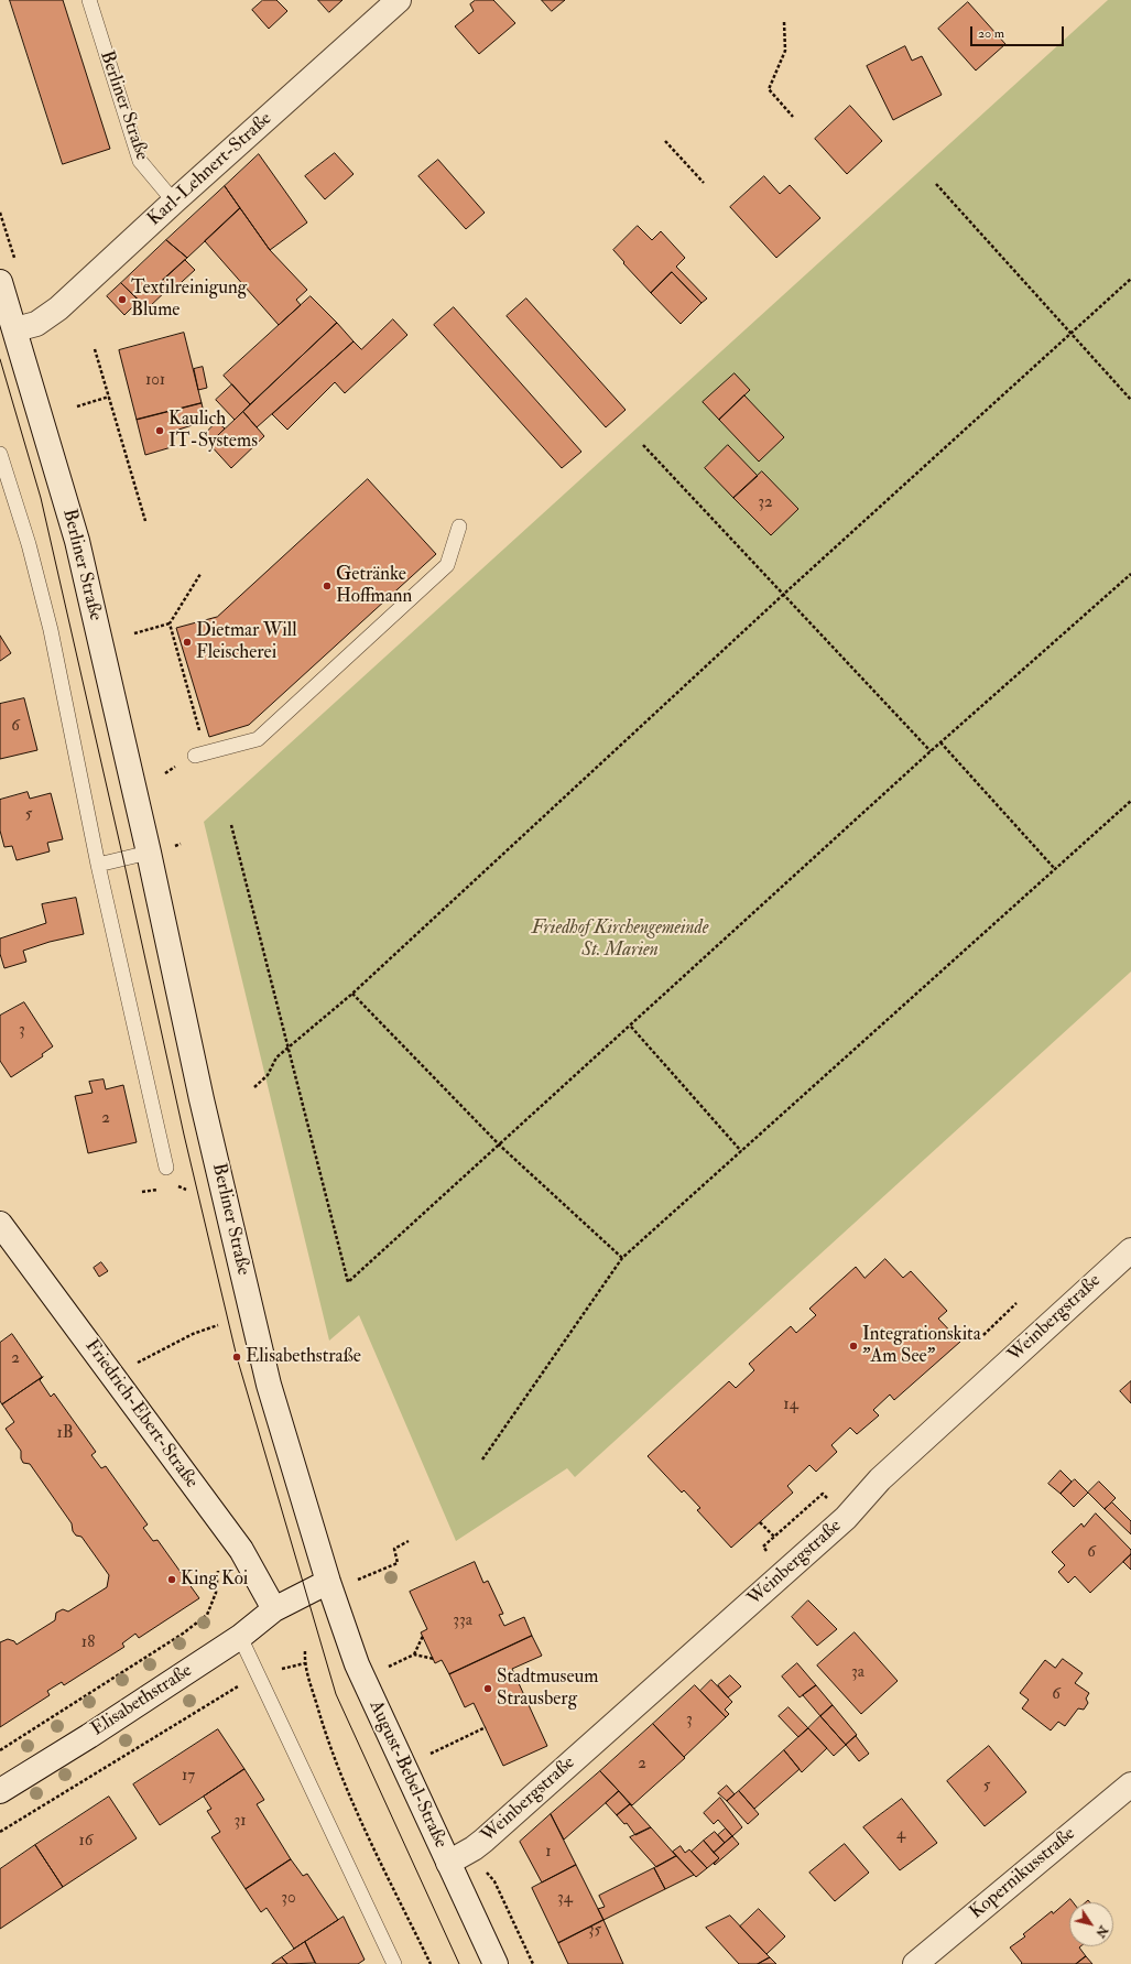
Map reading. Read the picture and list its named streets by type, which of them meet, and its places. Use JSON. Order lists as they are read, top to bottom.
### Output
{
  "streets": {
    "street": [
      "Berliner Straße",
      "Karl-Lehnert-Straße",
      "Weinbergstraße",
      "Friedrich-Ebert-Straße",
      "Elisabethstraße",
      "August-Bebel-Straße",
      "Kopernikusstraße"
    ]
  },
  "crossings": [
    ["Berliner Straße", "Karl-Lehnert-Straße"],
    ["Berliner Straße", "Elisabethstraße"],
    ["Berliner Straße", "August-Bebel-Straße"],
    ["Weinbergstraße", "August-Bebel-Straße"],
    ["Friedrich-Ebert-Straße", "Elisabethstraße"],
    ["Elisabethstraße", "August-Bebel-Straße"]
  ],
  "parks": ["Friedhof Kirchengemeinde St. Marien"],
  "places": [
    "Textilreinigung Blume",
    "Kaulich IT-Systems",
    "Getränke Hoffmann",
    "Dietmar Will Fleischerei",
    "Integrationskita \"Am See\"",
    "Elisabethstraße",
    "King Koi",
    "Stadtmuseum Strausberg"
  ],
  "house_numbers": [
    "101",
    "32",
    "6",
    "5",
    "3",
    "2",
    "2",
    "14",
    "1B",
    "6",
    "33a",
    "18",
    "3a",
    "6",
    "3",
    "2",
    "17",
    "5",
    "31",
    "4",
    "16",
    "1",
    "30",
    "34",
    "35"
  ],
  "scale_bar": "20 m",
  "north": "bottom right"
}
